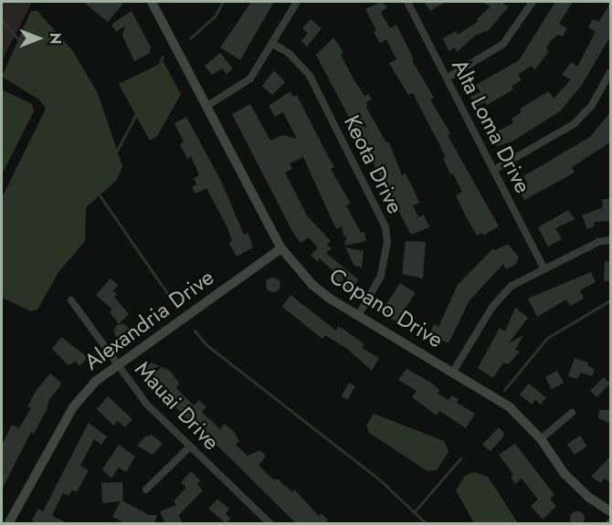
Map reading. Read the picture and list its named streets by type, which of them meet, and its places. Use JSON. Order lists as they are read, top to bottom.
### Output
{
  "streets": {
    "street": [
      "Alta Loma Drive",
      "Keota Drive",
      "Copano Drive",
      "Alexandria Drive",
      "Mauai Drive"
    ]
  },
  "crossings": [
    ["Keota Drive", "Copano Drive"],
    ["Copano Drive", "Alexandria Drive"],
    ["Alexandria Drive", "Mauai Drive"]
  ],
  "north": "right"
}
